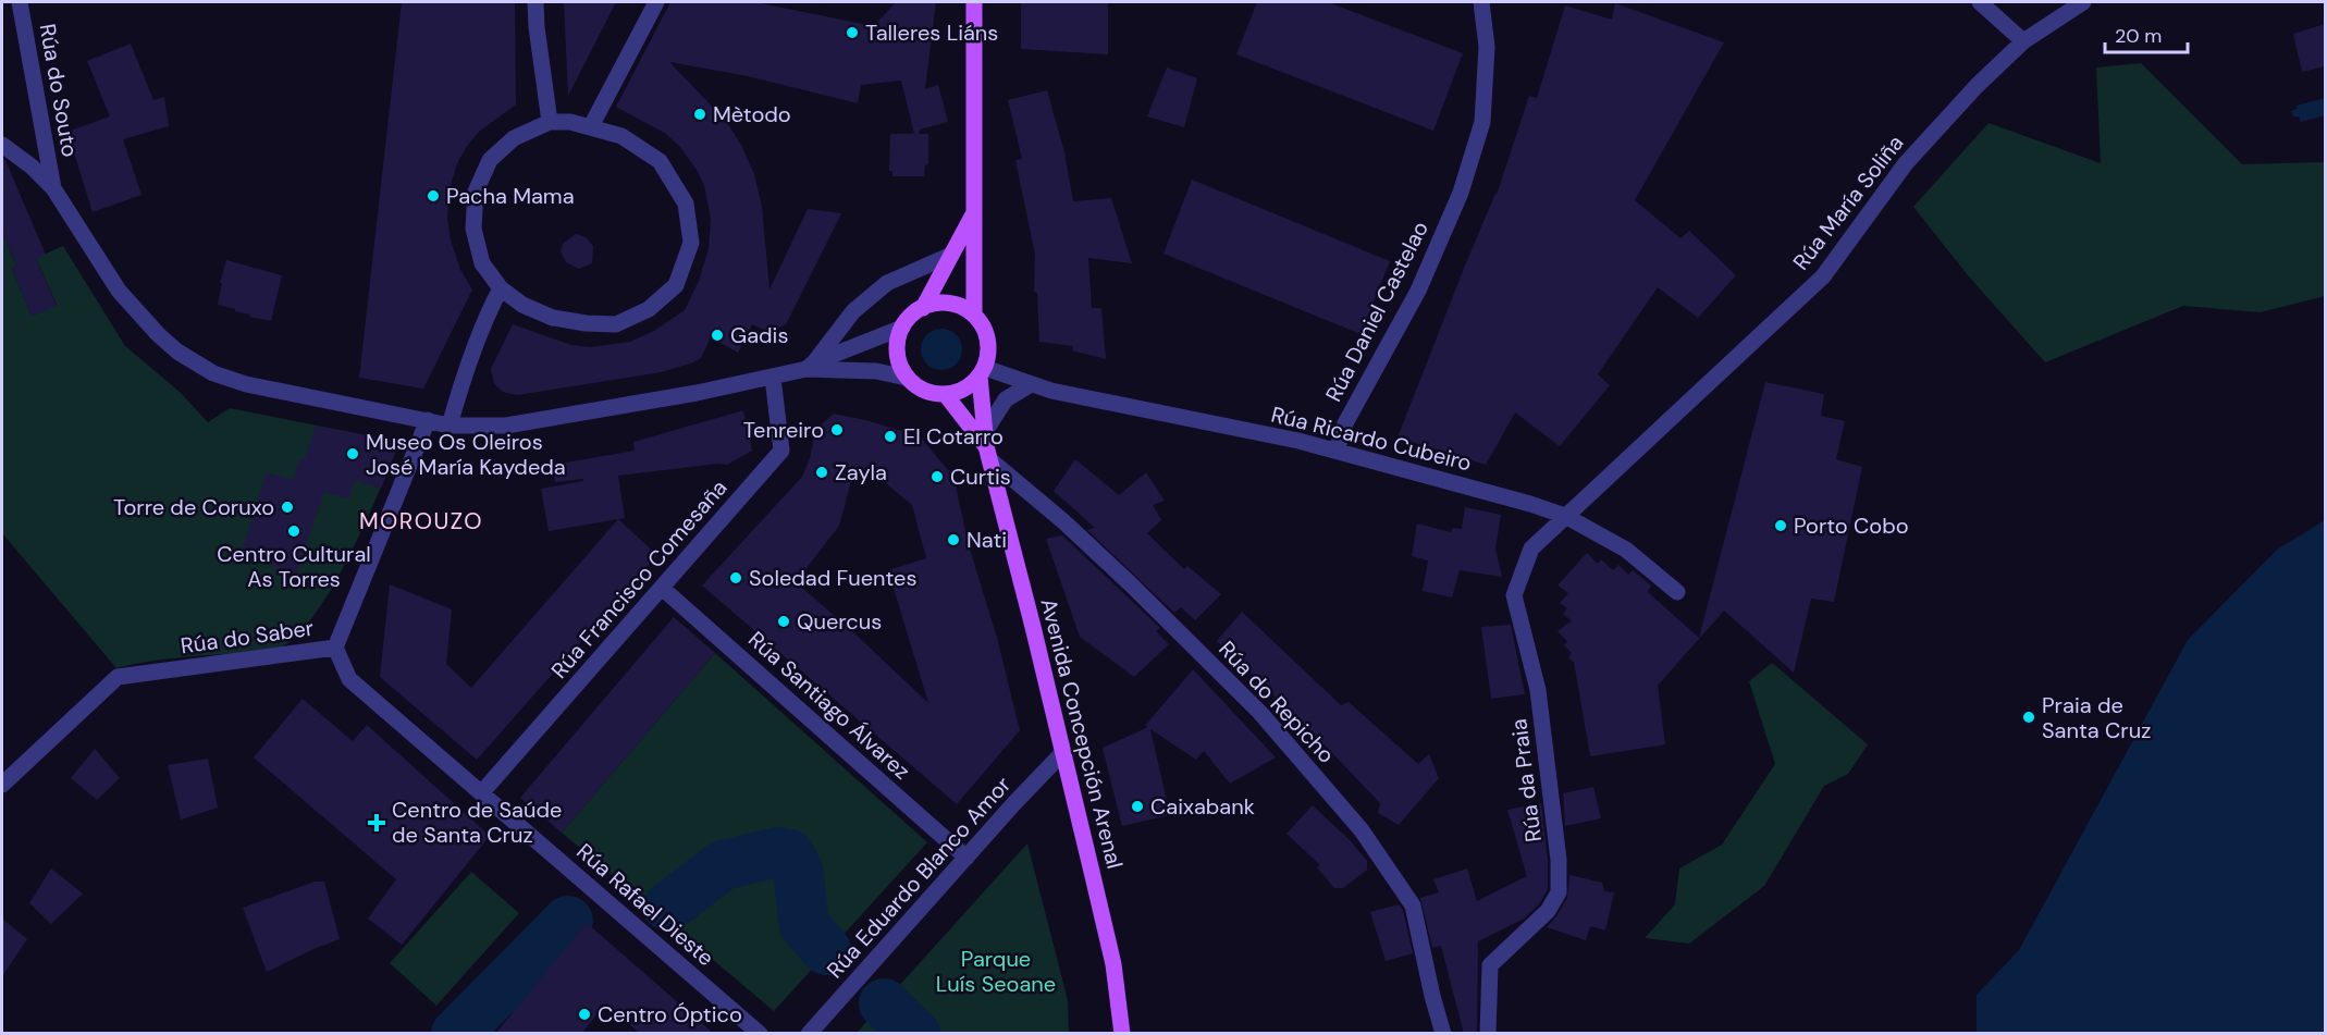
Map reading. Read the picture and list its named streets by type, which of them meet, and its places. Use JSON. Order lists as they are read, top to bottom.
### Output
{
  "streets": {
    "main road": ["Avenida Concepción Arenal"],
    "street": [
      "Rúa do Souto",
      "Rúa María Soliña",
      "Rúa Daniel Castelao",
      "Rúa Ricardo Cubeiro",
      "Rúa Francisco Comesaña",
      "Rúa do Saber",
      "Rúa do Repicho",
      "Rúa Santiago Álvarez",
      "Rúa da Praia",
      "Rúa Eduardo Blanco Amor",
      "Rúa Rafael Dieste"
    ]
  },
  "crossings": [
    ["Rúa María Soliña", "Rúa Ricardo Cubeiro"],
    ["Rúa María Soliña", "Rúa da Praia"],
    ["Rúa Daniel Castelao", "Rúa Ricardo Cubeiro"],
    ["Rúa Ricardo Cubeiro", "Avenida Concepción Arenal"],
    ["Rúa Ricardo Cubeiro", "Rúa da Praia"],
    ["Rúa Francisco Comesaña", "Rúa Santiago Álvarez"],
    ["Rúa Francisco Comesaña", "Rúa Rafael Dieste"],
    ["Rúa do Saber", "Rúa Rafael Dieste"],
    ["Rúa do Repicho", "Avenida Concepción Arenal"],
    ["Rúa Santiago Álvarez", "Rúa Eduardo Blanco Amor"],
    ["Avenida Concepción Arenal", "Rúa Eduardo Blanco Amor"]
  ],
  "districts": ["MOROUZO"],
  "parks": ["Parque Luís Seoane"],
  "places": {
    "other": [
      "Talleres Liáns",
      "Mètodo",
      "Pacha Mama",
      "Gadis",
      "Tenreiro",
      "El Cotarro",
      "Museo Os Oleiros José María Kaydeda",
      "Zayla",
      "Curtis",
      "Torre de Coruxo",
      "Porto Cobo",
      "Centro Cultural As Torres",
      "Nati",
      "Soledad Fuentes",
      "Quercus",
      "Praia de Santa Cruz",
      "Caixabank",
      "Centro Óptico"
    ],
    "health": ["Centro de Saúde de Santa Cruz"]
  },
  "scale_bar": "20 m"
}
